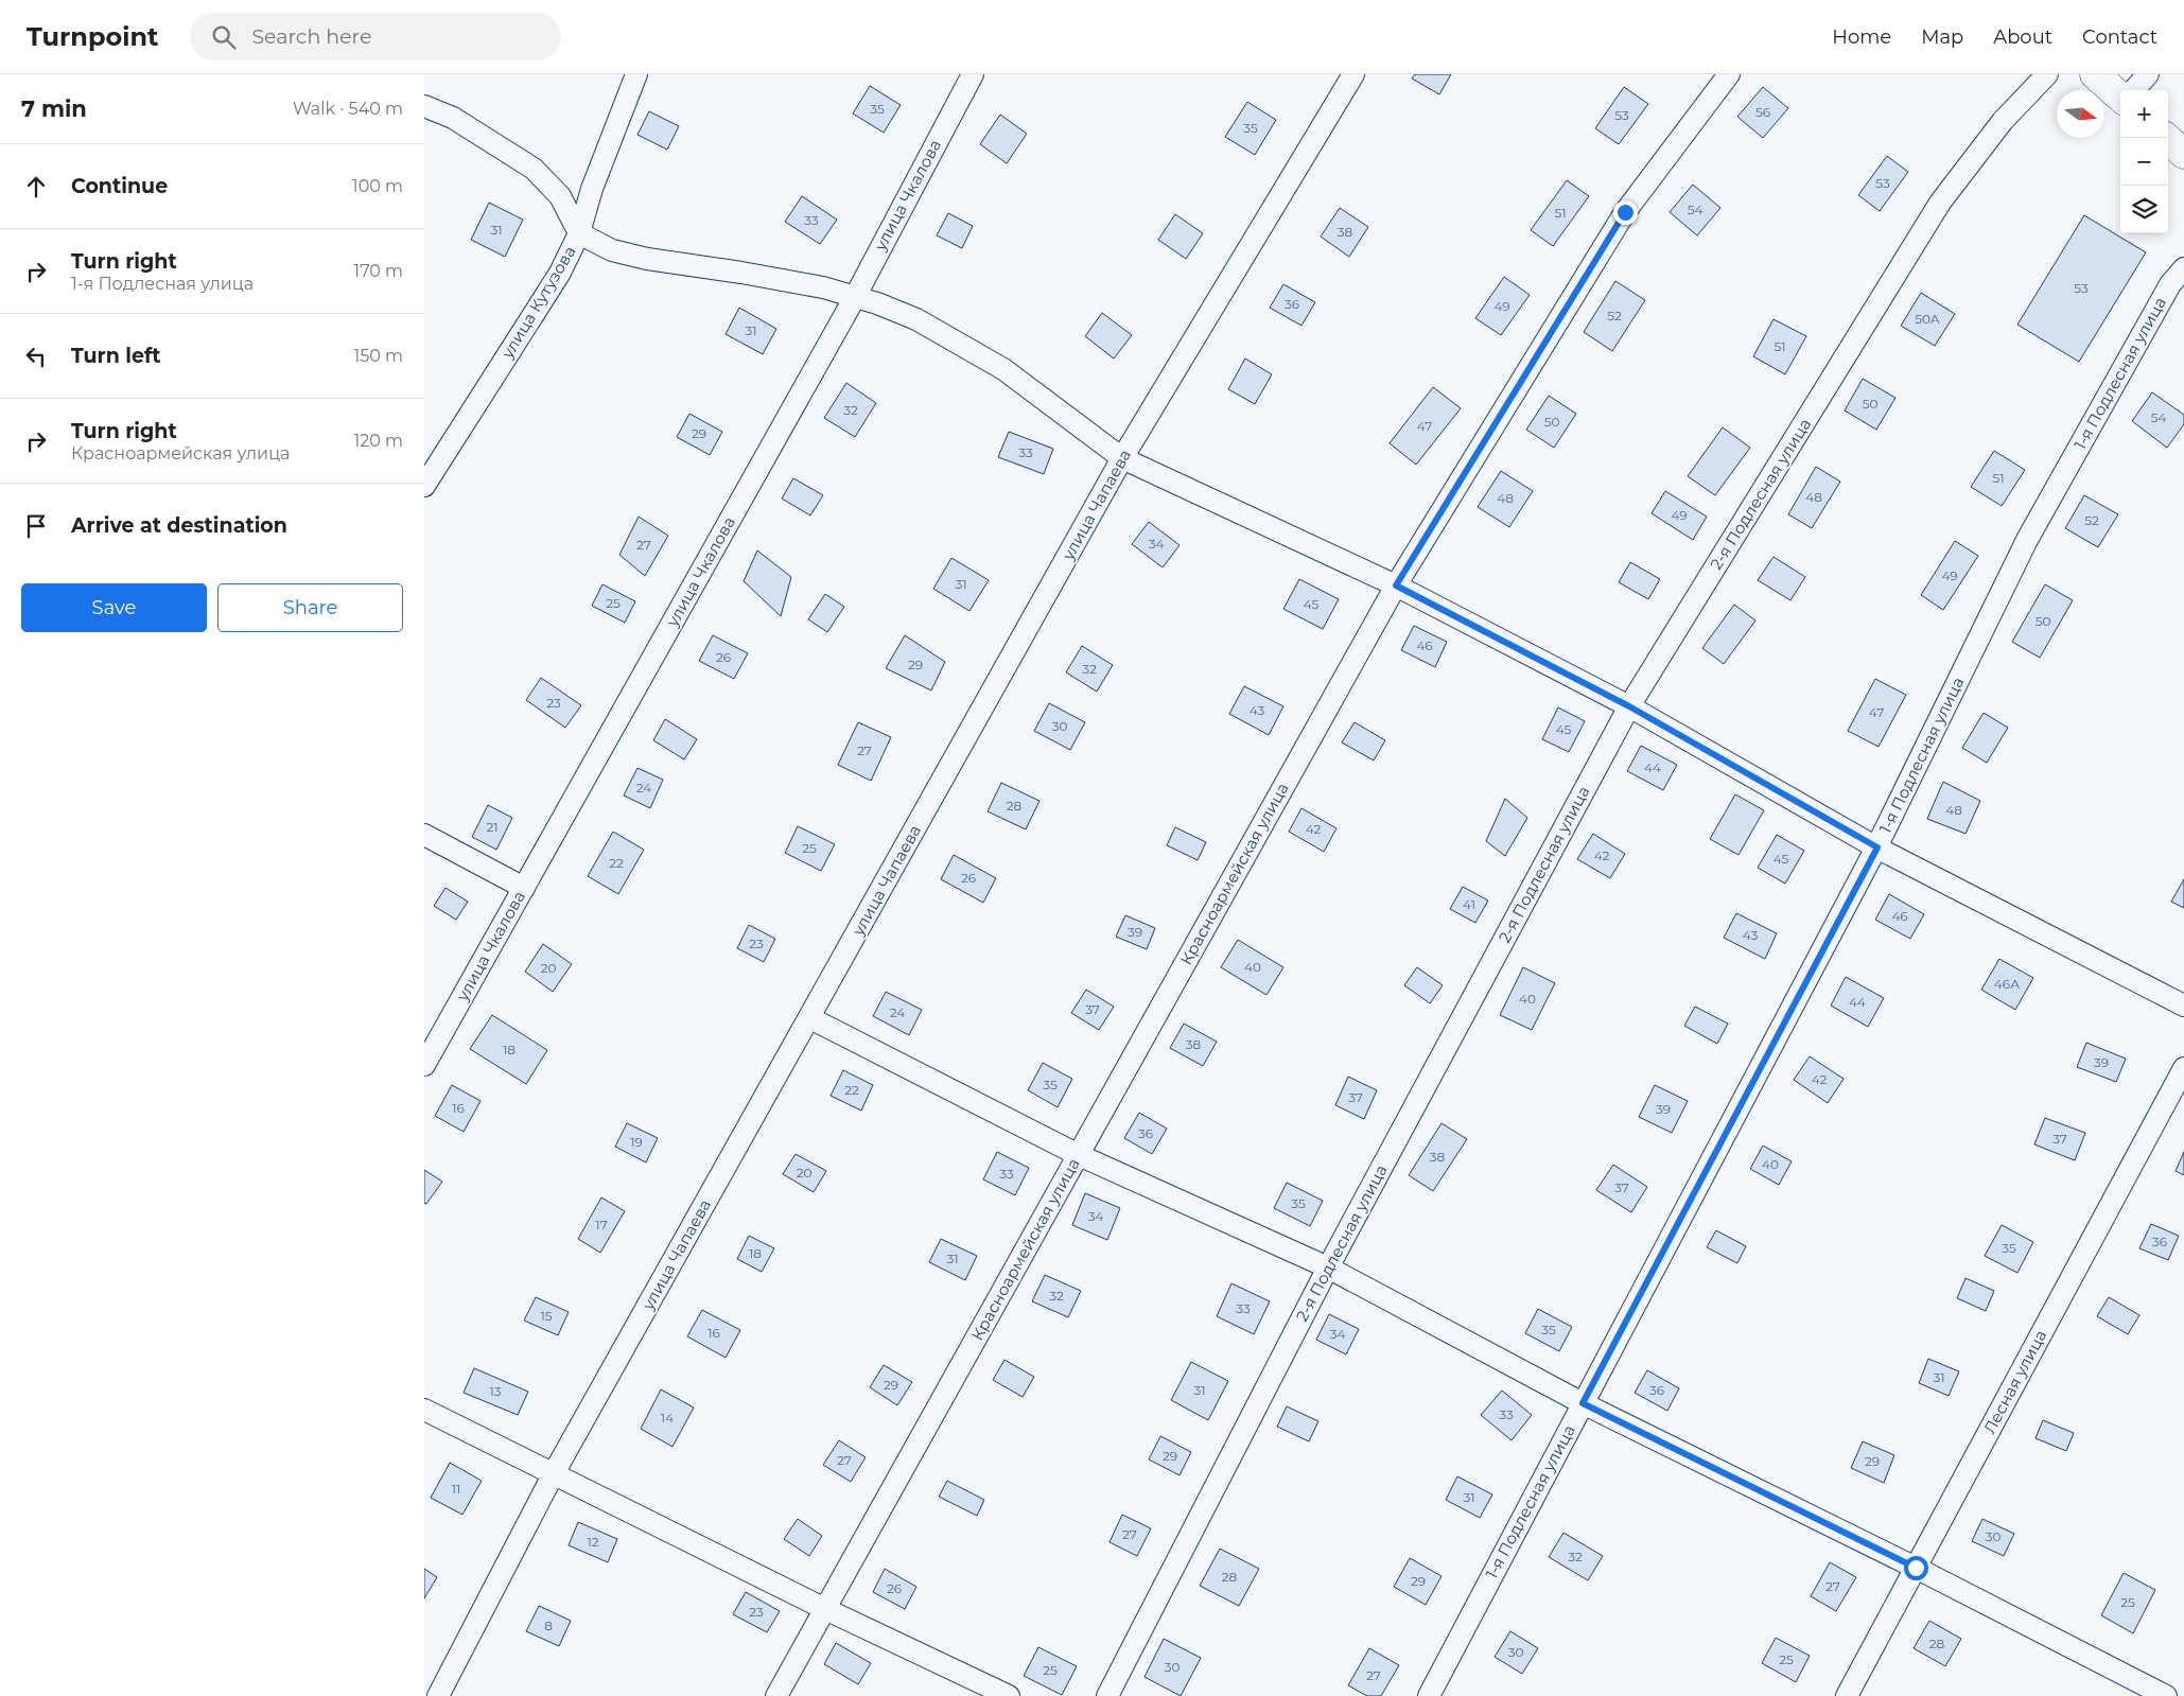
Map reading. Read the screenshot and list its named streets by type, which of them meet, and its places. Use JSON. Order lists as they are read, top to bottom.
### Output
{
  "streets": {
    "street": [
      "улица Чкалова",
      "улица Кутузова",
      "1-я Подлесная улица",
      "2-я Подлесная улица",
      "улица Чапаева",
      "Красноармейская улица",
      "Лесная улица"
    ]
  },
  "house_numbers": [
    "35",
    "56",
    "53",
    "35",
    "53",
    "54",
    "51",
    "33",
    "31",
    "38",
    "53",
    "36",
    "49",
    "52",
    "50А",
    "31",
    "51",
    "50",
    "32",
    "54",
    "50",
    "47",
    "29",
    "33",
    "51",
    "48",
    "48",
    "49",
    "52",
    "34",
    "27",
    "49",
    "31",
    "25",
    "45",
    "50",
    "46",
    "26",
    "29",
    "32",
    "23",
    "43",
    "47",
    "30",
    "45",
    "27",
    "44",
    "24",
    "28",
    "48",
    "21",
    "42",
    "25",
    "42",
    "45",
    "22",
    "26",
    "41",
    "46",
    "39",
    "43",
    "23",
    "40",
    "20",
    "46А",
    "40",
    "44",
    "37",
    "24",
    "38",
    "18",
    "39",
    "42",
    "35",
    "22",
    "37",
    "16",
    "39",
    "36",
    "37",
    "19",
    "38",
    "40",
    "20",
    "33",
    "37",
    "35",
    "34",
    "17",
    "36",
    "35",
    "18",
    "31",
    "32",
    "33",
    "15",
    "35",
    "16",
    "34",
    "31",
    "29",
    "31",
    "36",
    "13",
    "33",
    "14",
    "29",
    "27",
    "29",
    "11",
    "31",
    "27",
    "30",
    "12",
    "32",
    "28",
    "29",
    "27",
    "26",
    "25",
    "23",
    "8",
    "28",
    "30",
    "25",
    "30",
    "25",
    "27"
  ],
  "north": "right",
  "page": {
    "header": "Turnpoint",
    "search": "Search here",
    "nav": [
      "Home",
      "Map",
      "About",
      "Contact"
    ],
    "heading": ["7 min", "Walk · 540 m"],
    "map_buttons": ["+", "−"],
    "list": [
      ["Continue", "100 m"],
      ["Turn right", "1-я Подлесная улица", "170 m"],
      ["Turn left", "150 m"],
      ["Turn right", "Красноармейская улица", "120 m"],
      "Arrive at destination"
    ],
    "buttons": ["Save", "Share"]
  }
}
